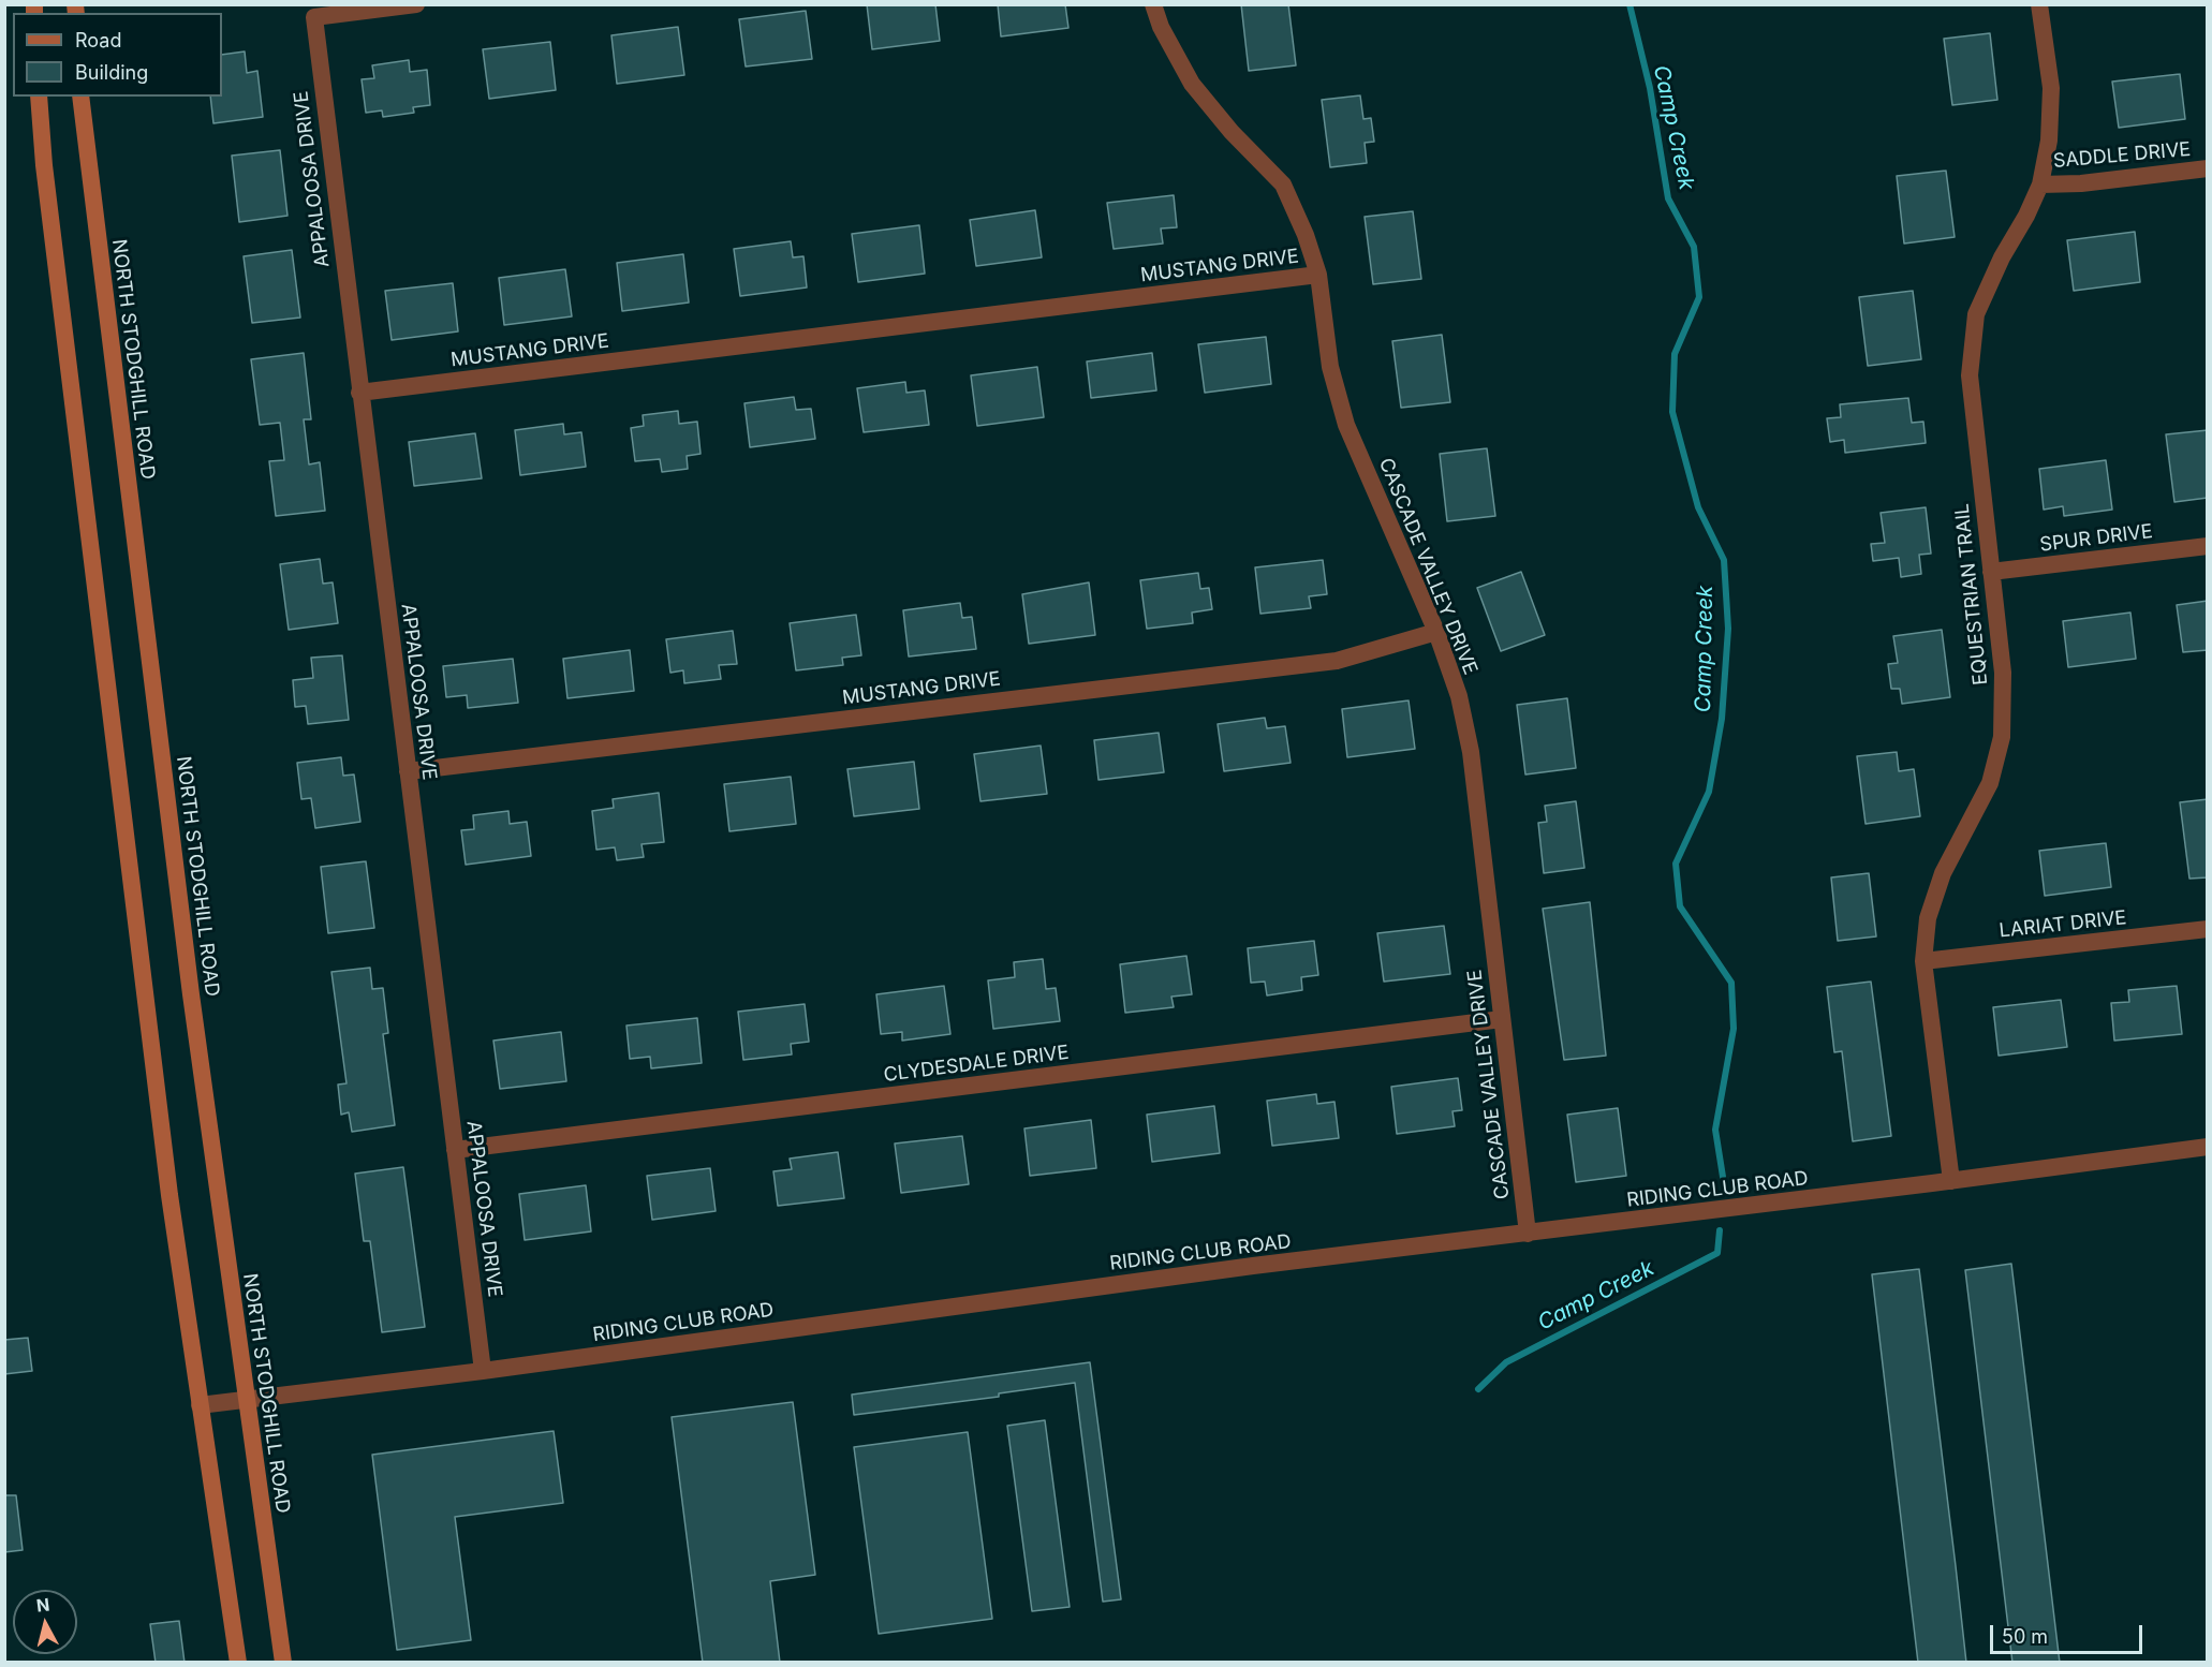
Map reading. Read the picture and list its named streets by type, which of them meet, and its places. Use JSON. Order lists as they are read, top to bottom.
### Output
{
  "streets": {
    "main road": ["NORTH STODGHILL ROAD"],
    "street": [
      "SADDLE DRIVE",
      "APPALOOSA DRIVE",
      "MUSTANG DRIVE",
      "SPUR DRIVE",
      "CASCADE VALLEY DRIVE",
      "EQUESTRIAN TRAIL",
      "LARIAT DRIVE",
      "CLYDESDALE DRIVE",
      "RIDING CLUB ROAD"
    ]
  },
  "crossings": [
    ["SADDLE DRIVE", "EQUESTRIAN TRAIL"],
    ["APPALOOSA DRIVE", "MUSTANG DRIVE"],
    ["APPALOOSA DRIVE", "CLYDESDALE DRIVE"],
    ["APPALOOSA DRIVE", "RIDING CLUB ROAD"],
    ["MUSTANG DRIVE", "CASCADE VALLEY DRIVE"],
    ["NORTH STODGHILL ROAD", "RIDING CLUB ROAD"],
    ["SPUR DRIVE", "EQUESTRIAN TRAIL"],
    ["CASCADE VALLEY DRIVE", "CLYDESDALE DRIVE"],
    ["CASCADE VALLEY DRIVE", "RIDING CLUB ROAD"],
    ["EQUESTRIAN TRAIL", "LARIAT DRIVE"],
    ["EQUESTRIAN TRAIL", "RIDING CLUB ROAD"]
  ],
  "water": ["Camp Creek"],
  "legend": ["Road", "Building"],
  "scale_bar": "50 m",
  "north": "top"
}
